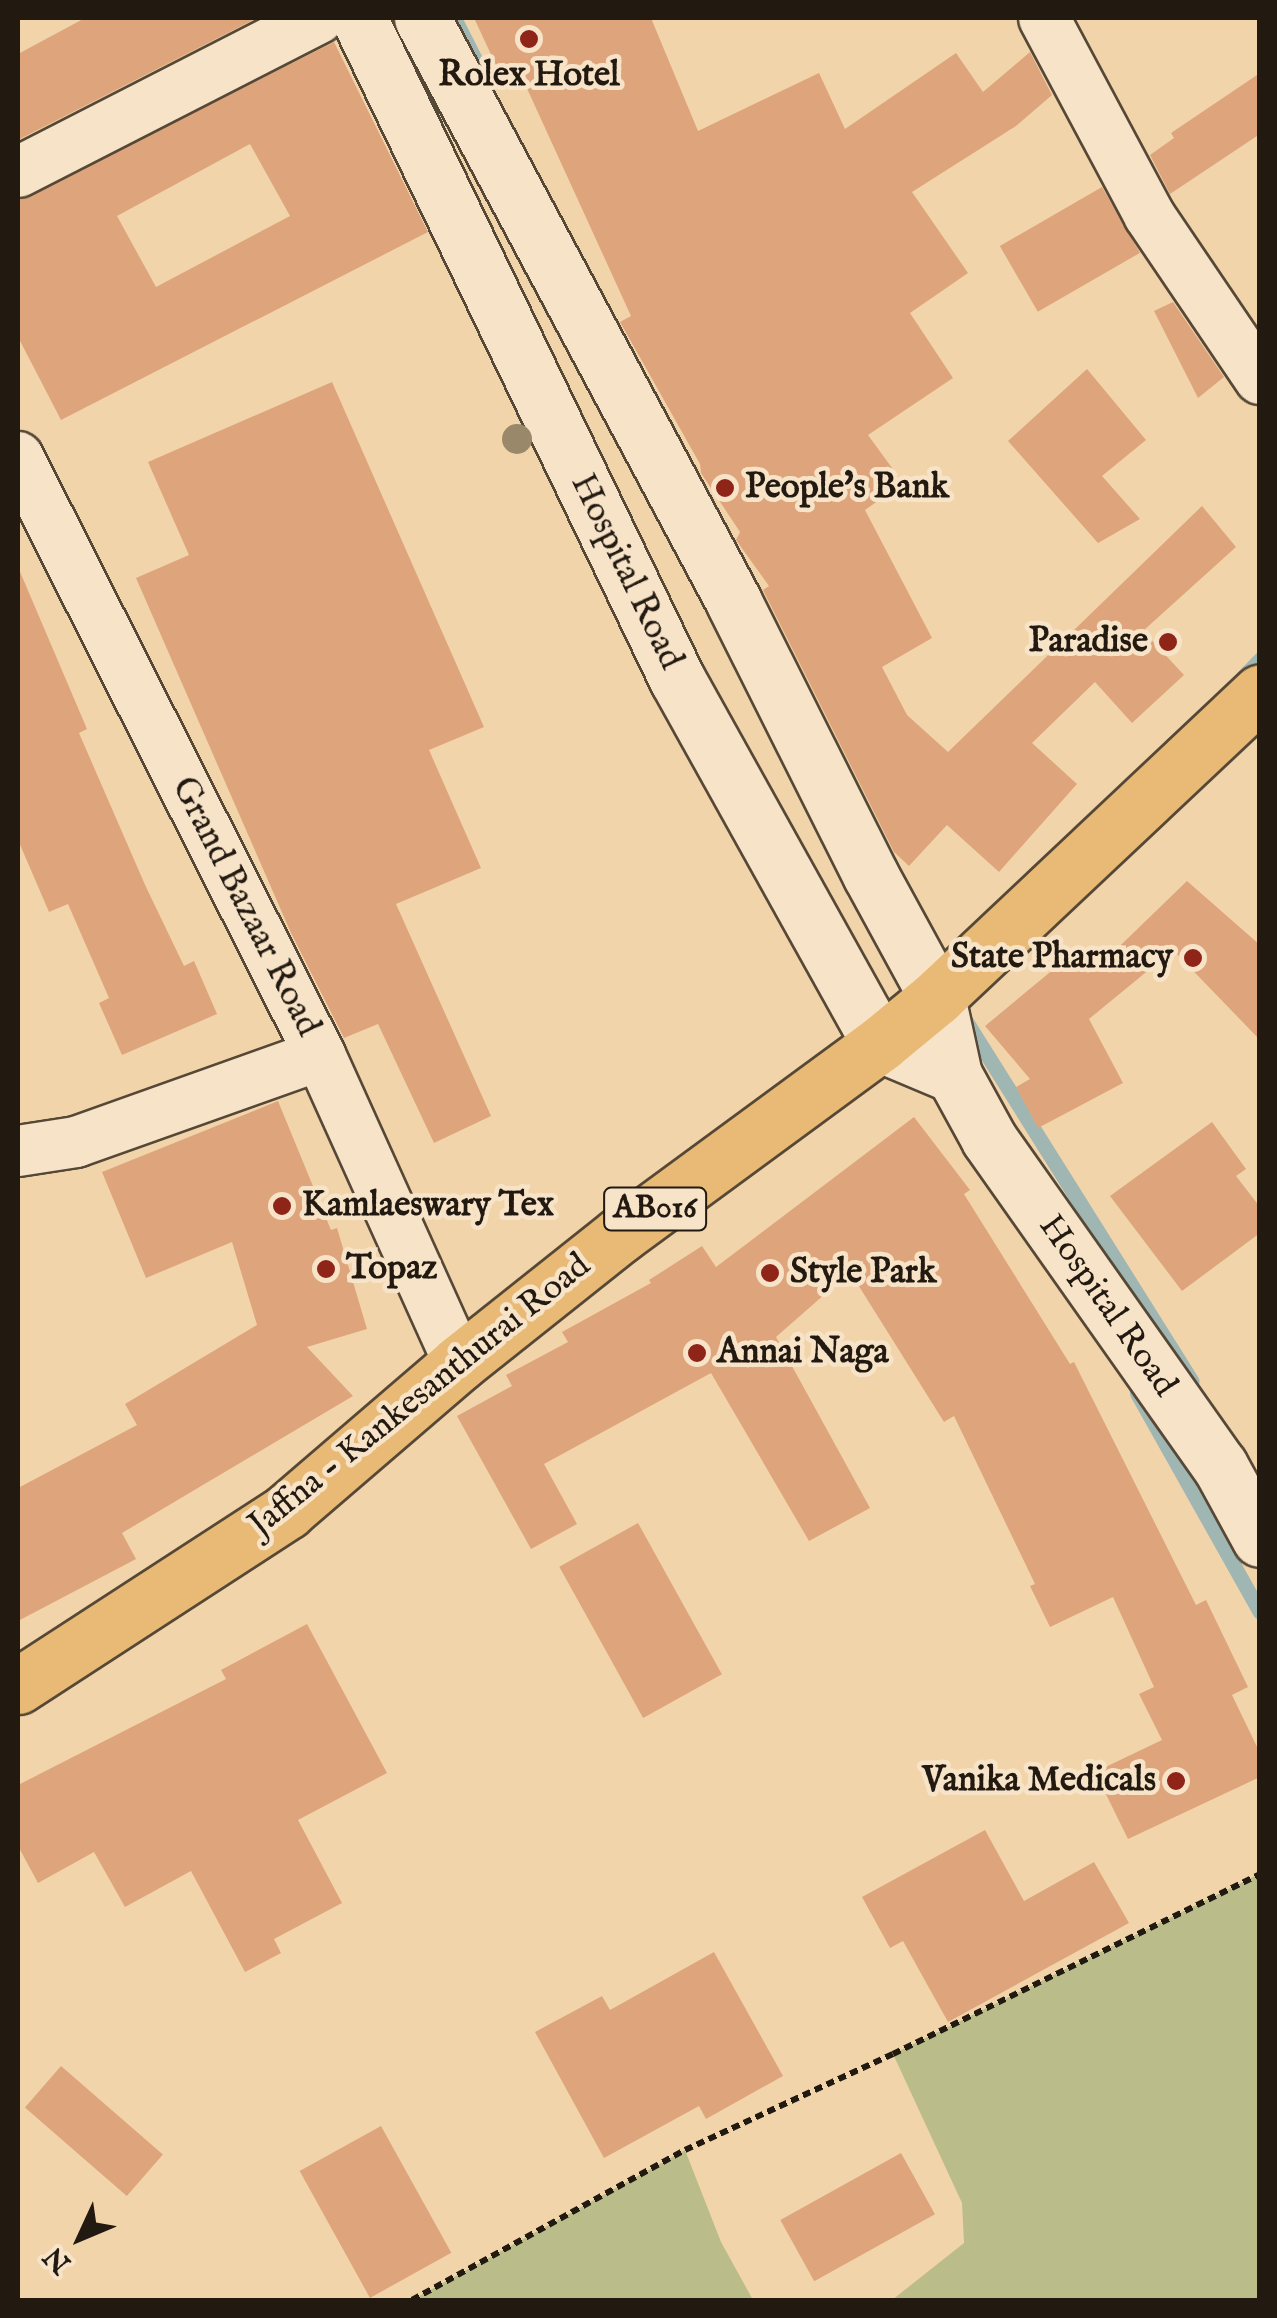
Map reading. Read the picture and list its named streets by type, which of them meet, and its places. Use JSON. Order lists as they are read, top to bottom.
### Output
{
  "streets": {
    "main road": ["AB016", "Jaffna - Kankesanthurai Road"],
    "street": ["Hospital Road", "Grand Bazaar Road"]
  },
  "crossings": [
    ["Hospital Road", "Jaffna - Kankesanthurai Road"],
    ["Grand Bazaar Road", "Jaffna - Kankesanthurai Road"]
  ],
  "places": [
    "Rolex Hotel",
    "People's Bank",
    "Paradise",
    "State Pharmacy",
    "Kamlaeswary Tex",
    "Topaz",
    "Style Park",
    "Annai Naga",
    "Vanika Medicals"
  ],
  "north": "bottom left"
}
